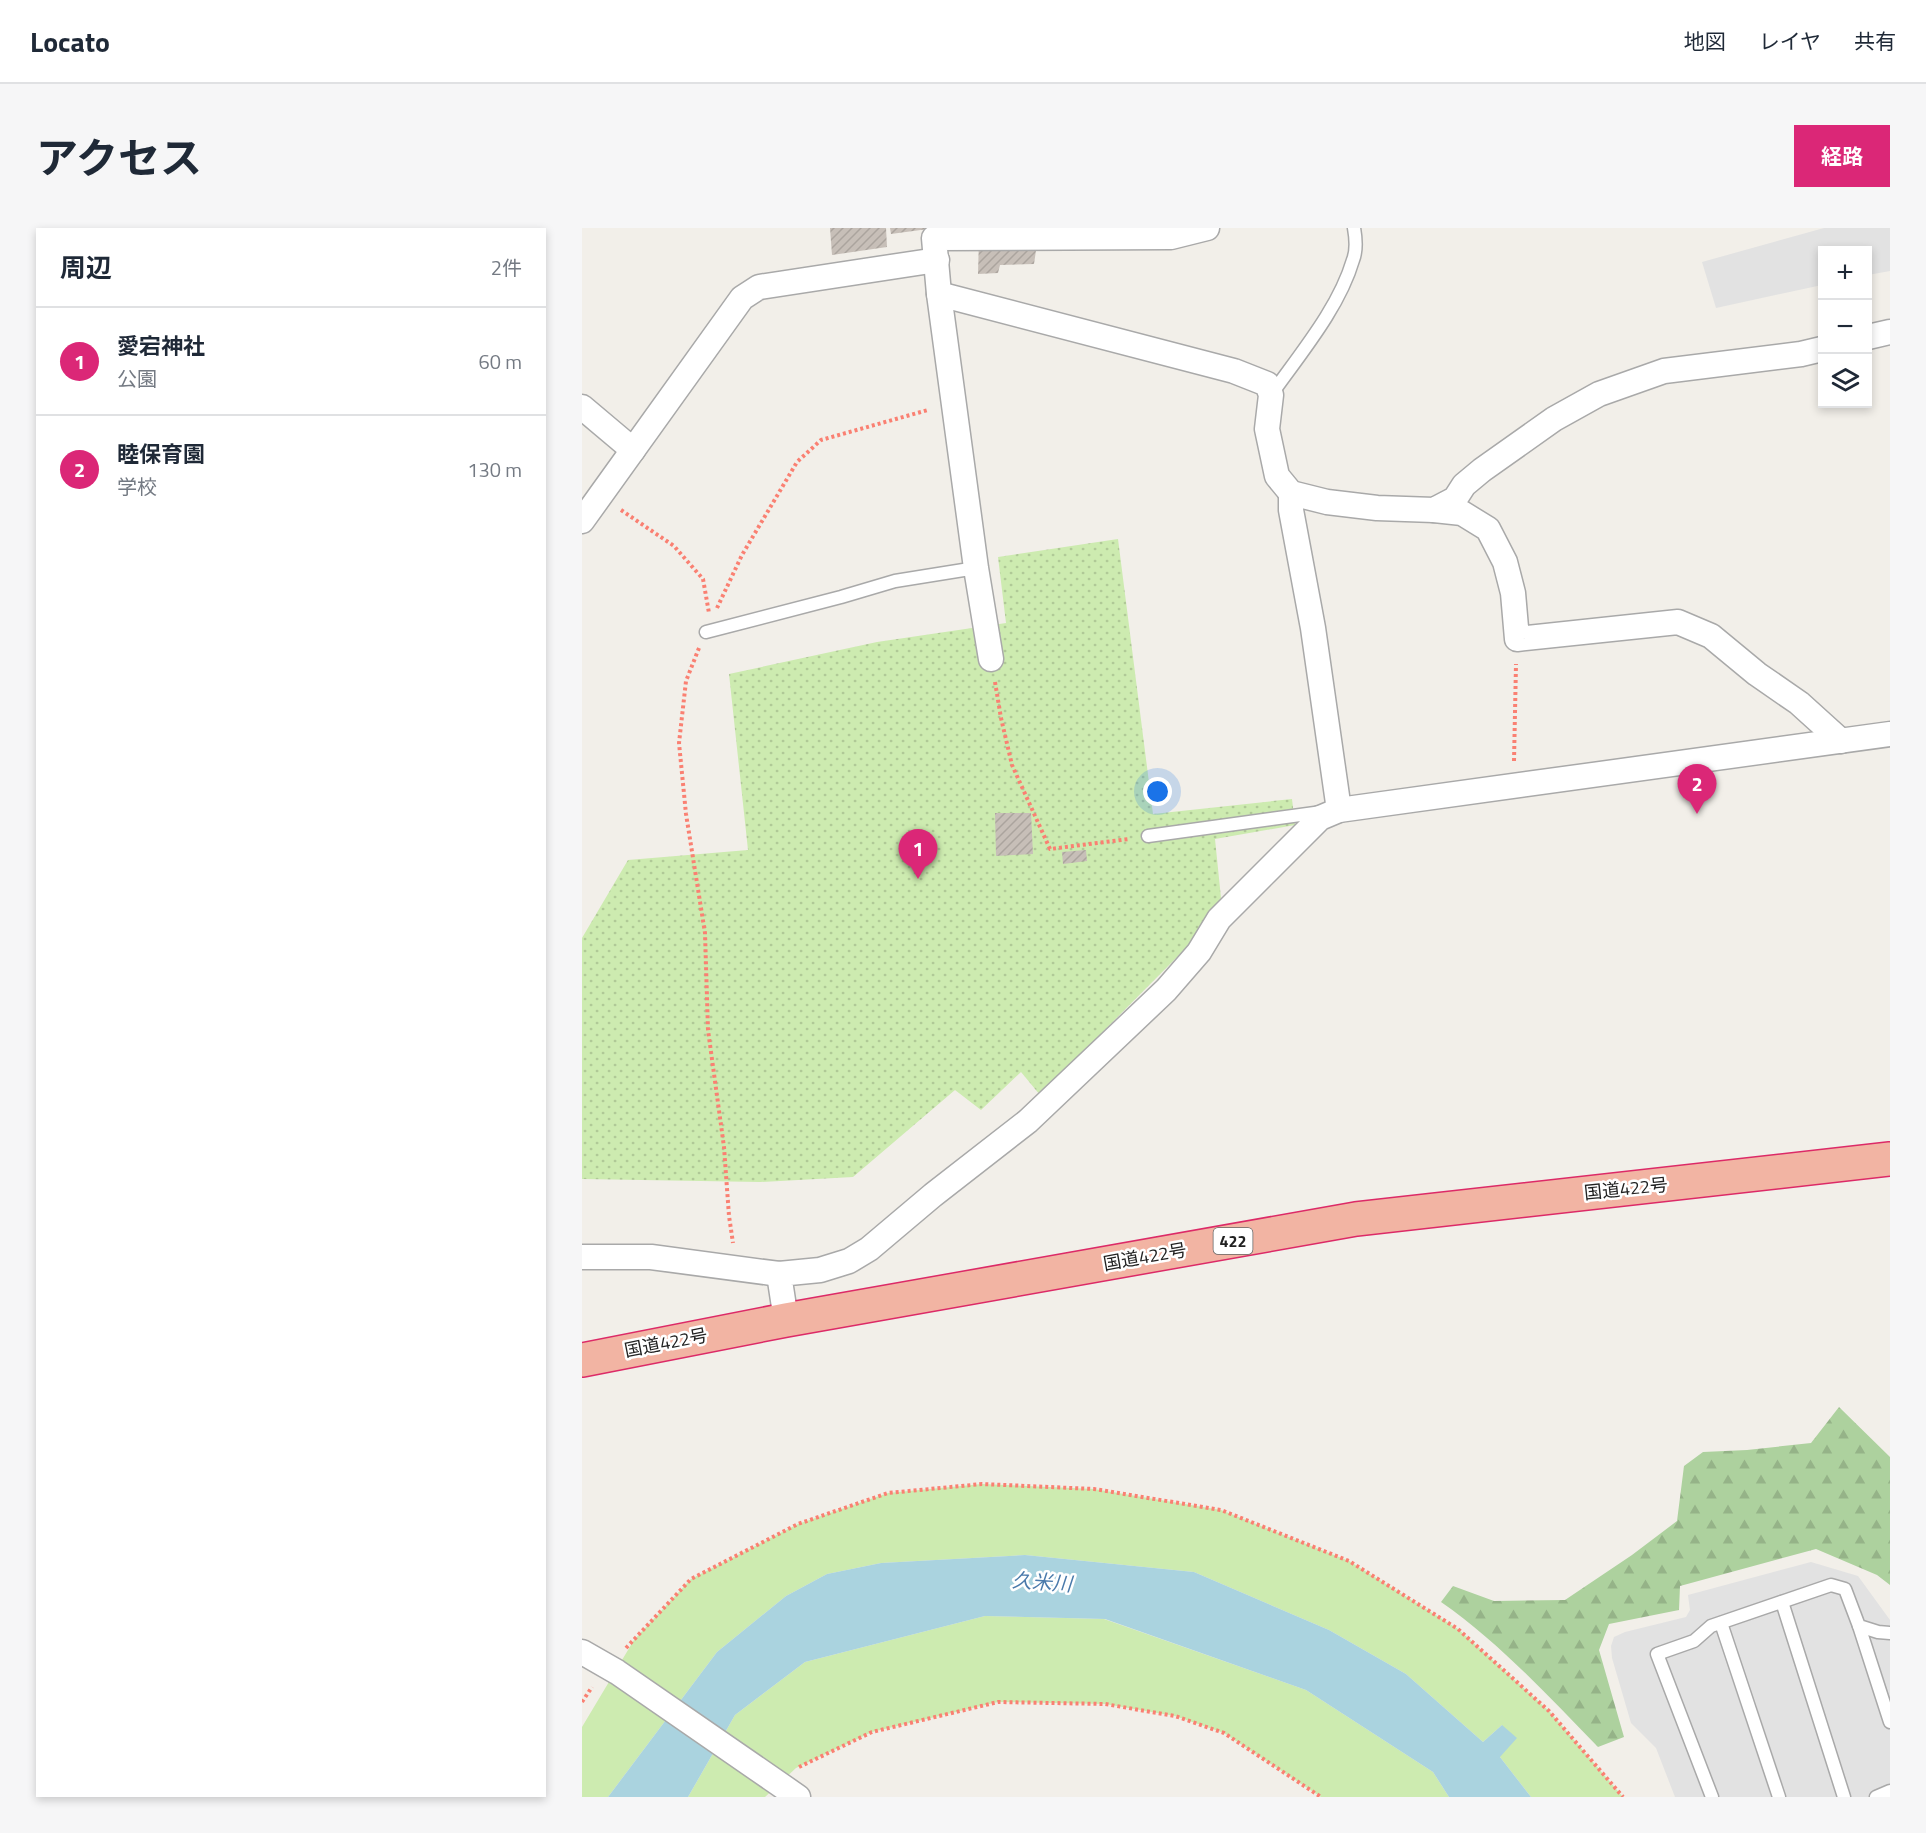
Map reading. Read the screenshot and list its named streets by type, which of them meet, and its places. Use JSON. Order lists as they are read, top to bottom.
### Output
{
  "streets": {
    "highway": ["国道422号", "422"]
  },
  "water": ["久米川"],
  "page": {
    "header": "Locato",
    "nav": ["地図", "レイヤ", "共有"],
    "title": "アクセス",
    "buttons": "経路",
    "heading": ["周辺", "2件"],
    "map_buttons": ["+", "−"],
    "list": [
      {
        "mark": "1",
        "name": "愛宕神社",
        "note": "公園",
        "value": "60 m"
      },
      {
        "mark": "2",
        "name": "睦保育園",
        "note": "学校",
        "value": "130 m"
      }
    ],
    "pins": ["2", "1"]
  }
}
